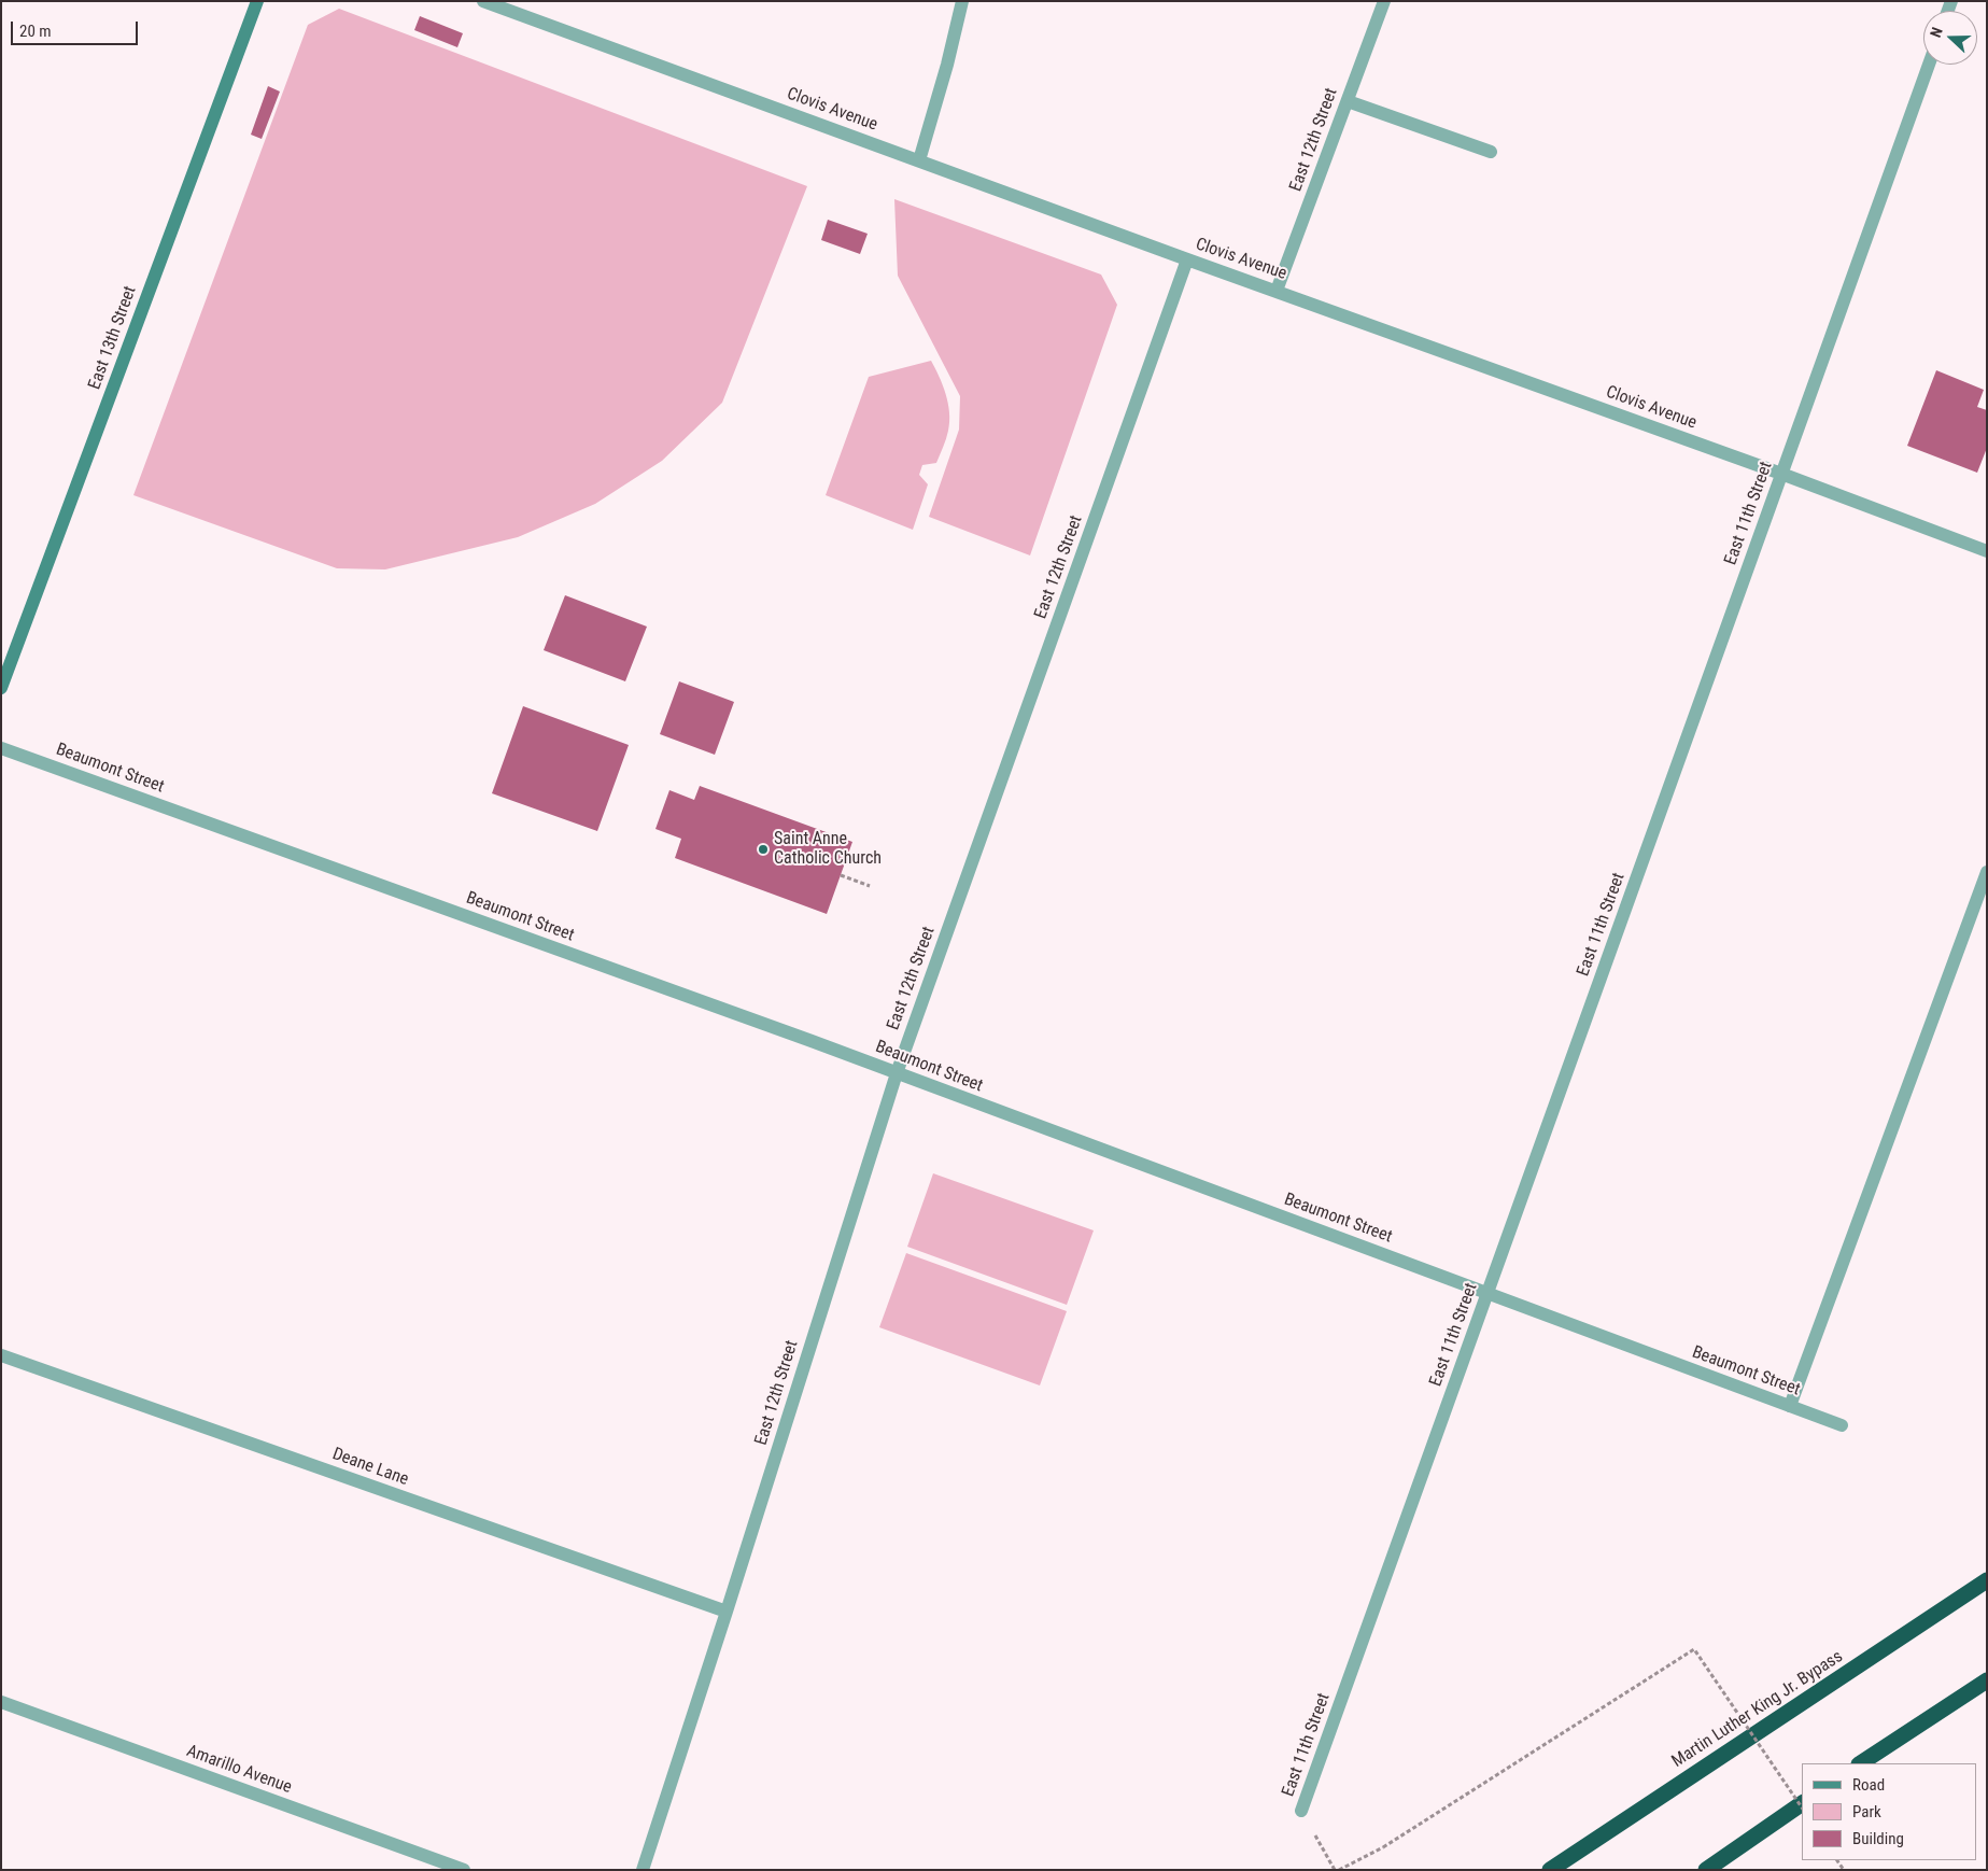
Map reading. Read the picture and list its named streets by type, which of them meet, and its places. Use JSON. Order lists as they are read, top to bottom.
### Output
{
  "streets": {
    "highway": ["Martin Luther King Jr. Bypass"],
    "street": [
      "Clovis Avenue",
      "East 12th Street",
      "East 13th Street",
      "East 11th Street",
      "Beaumont Street",
      "Deane Lane",
      "Amarillo Avenue"
    ]
  },
  "crossings": [
    ["Clovis Avenue", "East 12th Street"],
    ["Clovis Avenue", "East 11th Street"],
    ["East 12th Street", "Beaumont Street"],
    ["East 12th Street", "Deane Lane"],
    ["East 11th Street", "Beaumont Street"]
  ],
  "places": ["Saint Anne Catholic Church"],
  "legend": ["Road", "Park", "Building"],
  "scale_bar": "20 m",
  "north": "left"
}
